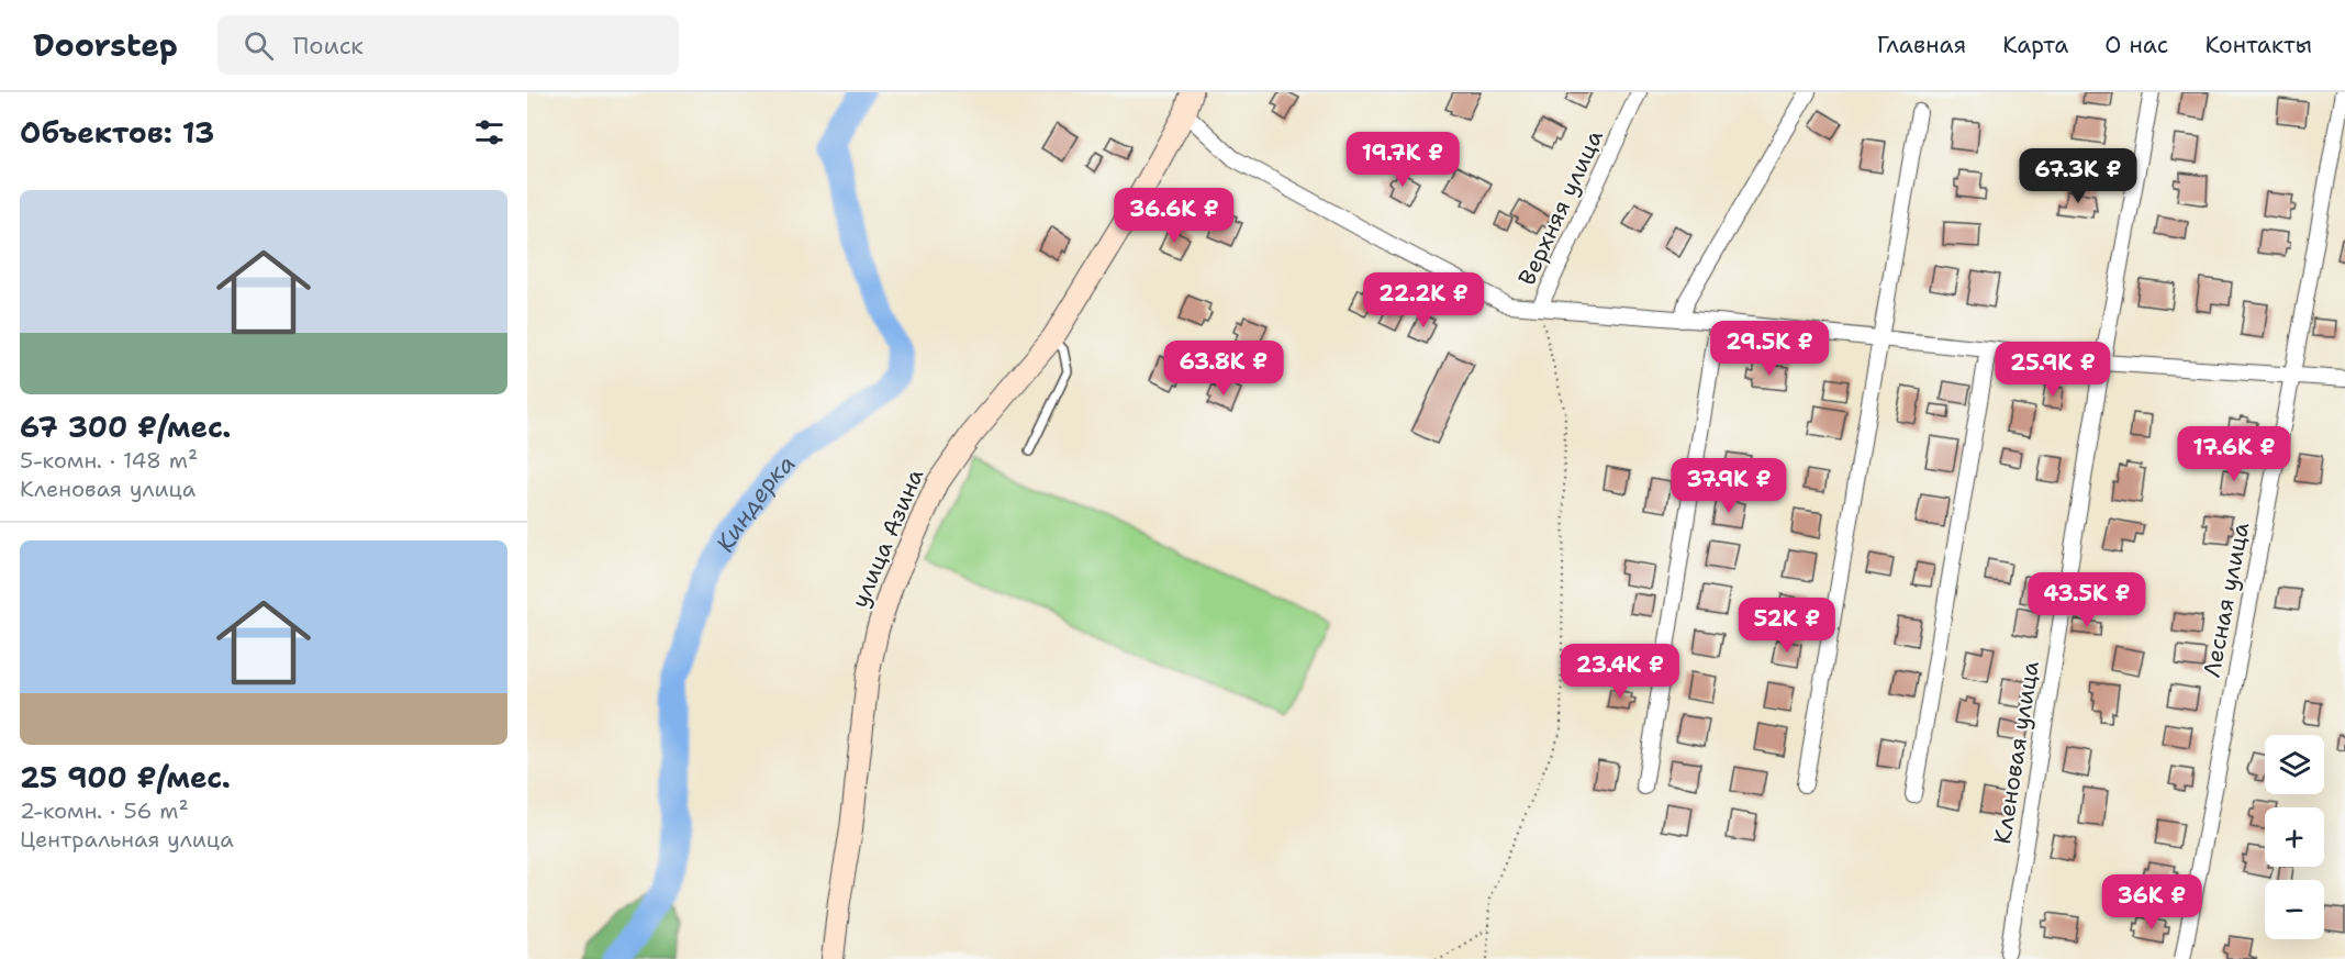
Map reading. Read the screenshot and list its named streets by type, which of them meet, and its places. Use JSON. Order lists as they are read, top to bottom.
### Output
{
  "streets": {
    "street": [
      "Верхняя улица",
      "улица Азина",
      "Лесная улица",
      "Кленовая улица"
    ]
  },
  "water": ["Киндерка"],
  "page": {
    "header": "Doorstep",
    "search": "Поиск",
    "nav": [
      "Главная",
      "Карта",
      "О нас",
      "Контакты"
    ],
    "heading": "Объектов: 13",
    "price": [
      "19.7K ₽",
      "67.3K ₽",
      "36.6K ₽",
      "22.2K ₽",
      "29.5K ₽",
      "63.8K ₽",
      "25.9K ₽",
      "17.6K ₽",
      "37.9K ₽",
      "43.5K ₽",
      "52K ₽",
      "23.4K ₽",
      "36K ₽"
    ],
    "list": [
      {
        "name": "67 300 ₽/мес.",
        "note": "5-комн. · 148 m² · Кленовая улица"
      },
      {
        "name": "25 900 ₽/мес.",
        "note": "2-комн. · 56 m² · Центральная улица"
      }
    ],
    "map_buttons": ["+", "−"]
  }
}
